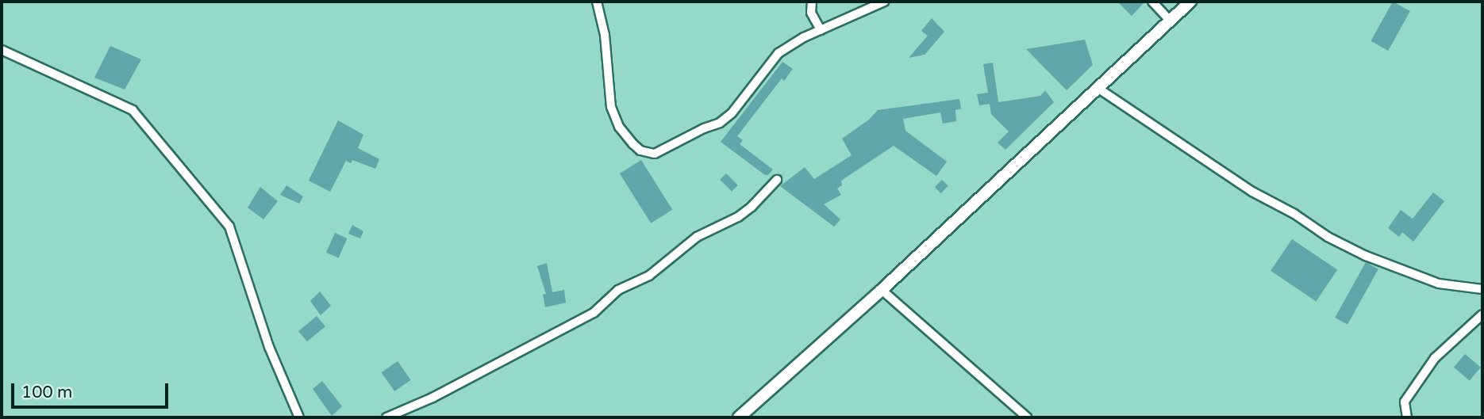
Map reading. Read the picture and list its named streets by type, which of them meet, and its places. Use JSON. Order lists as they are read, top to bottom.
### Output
{
  "scale_bar": "100 m"
}
